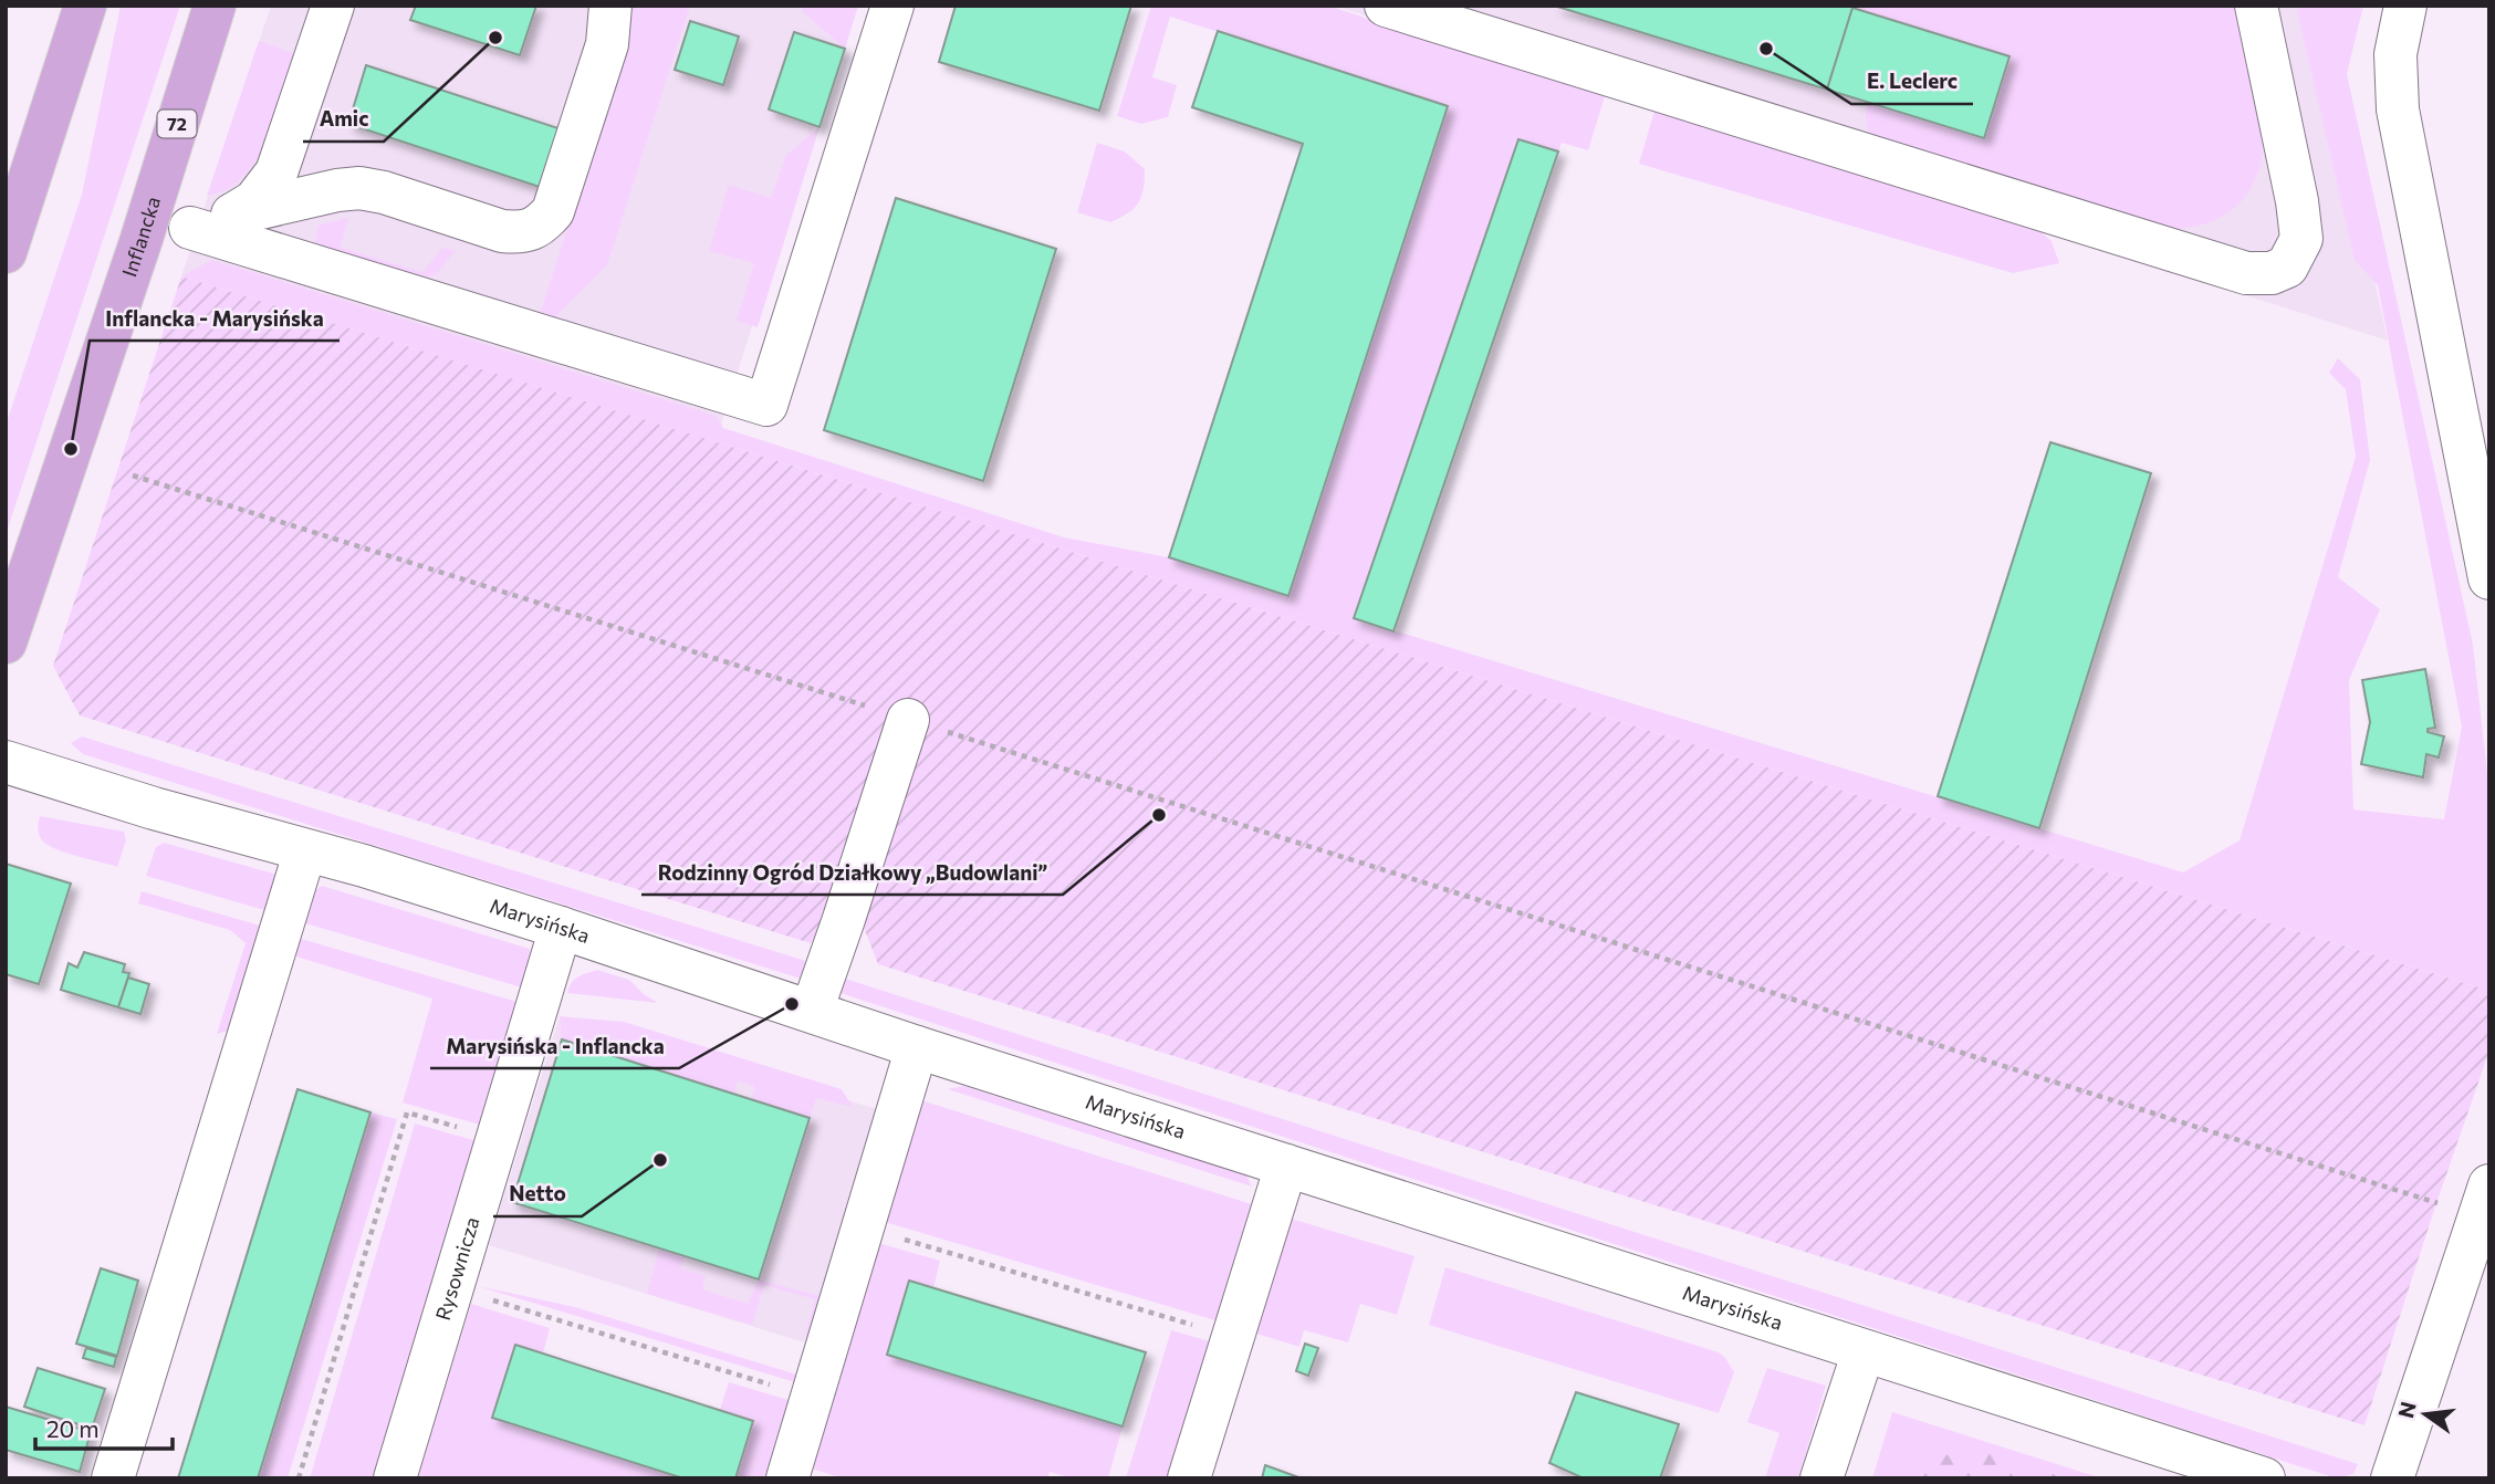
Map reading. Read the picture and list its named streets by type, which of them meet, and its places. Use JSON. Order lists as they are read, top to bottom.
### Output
{
  "streets": {
    "main road": ["72", "Inflancka"],
    "street": ["Marysińska", "Rysownicza"]
  },
  "crossings": [
    ["Marysińska", "Rysownicza"]
  ],
  "places": [
    "Amic",
    "E. Leclerc",
    "Inflancka - Marysińska",
    "Rodzinny Ogród Działkowy „Budowlani”",
    "Marysińska - Inflancka",
    "Netto"
  ],
  "scale_bar": "20 m",
  "north": "left"
}
